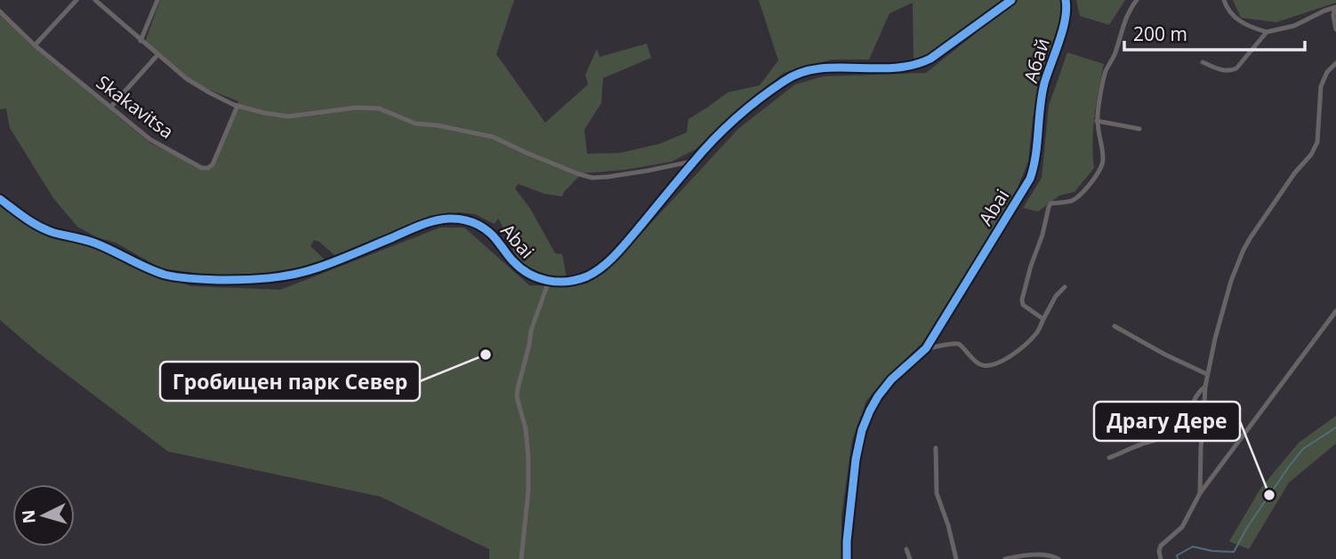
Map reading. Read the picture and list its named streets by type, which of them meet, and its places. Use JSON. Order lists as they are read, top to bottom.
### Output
{
  "streets": {
    "street": ["Абай", "Skakavitsa", "Abai"]
  },
  "places": ["Гробищен парк Север", "Драгу Дере"],
  "scale_bar": "200 m",
  "north": "left"
}
